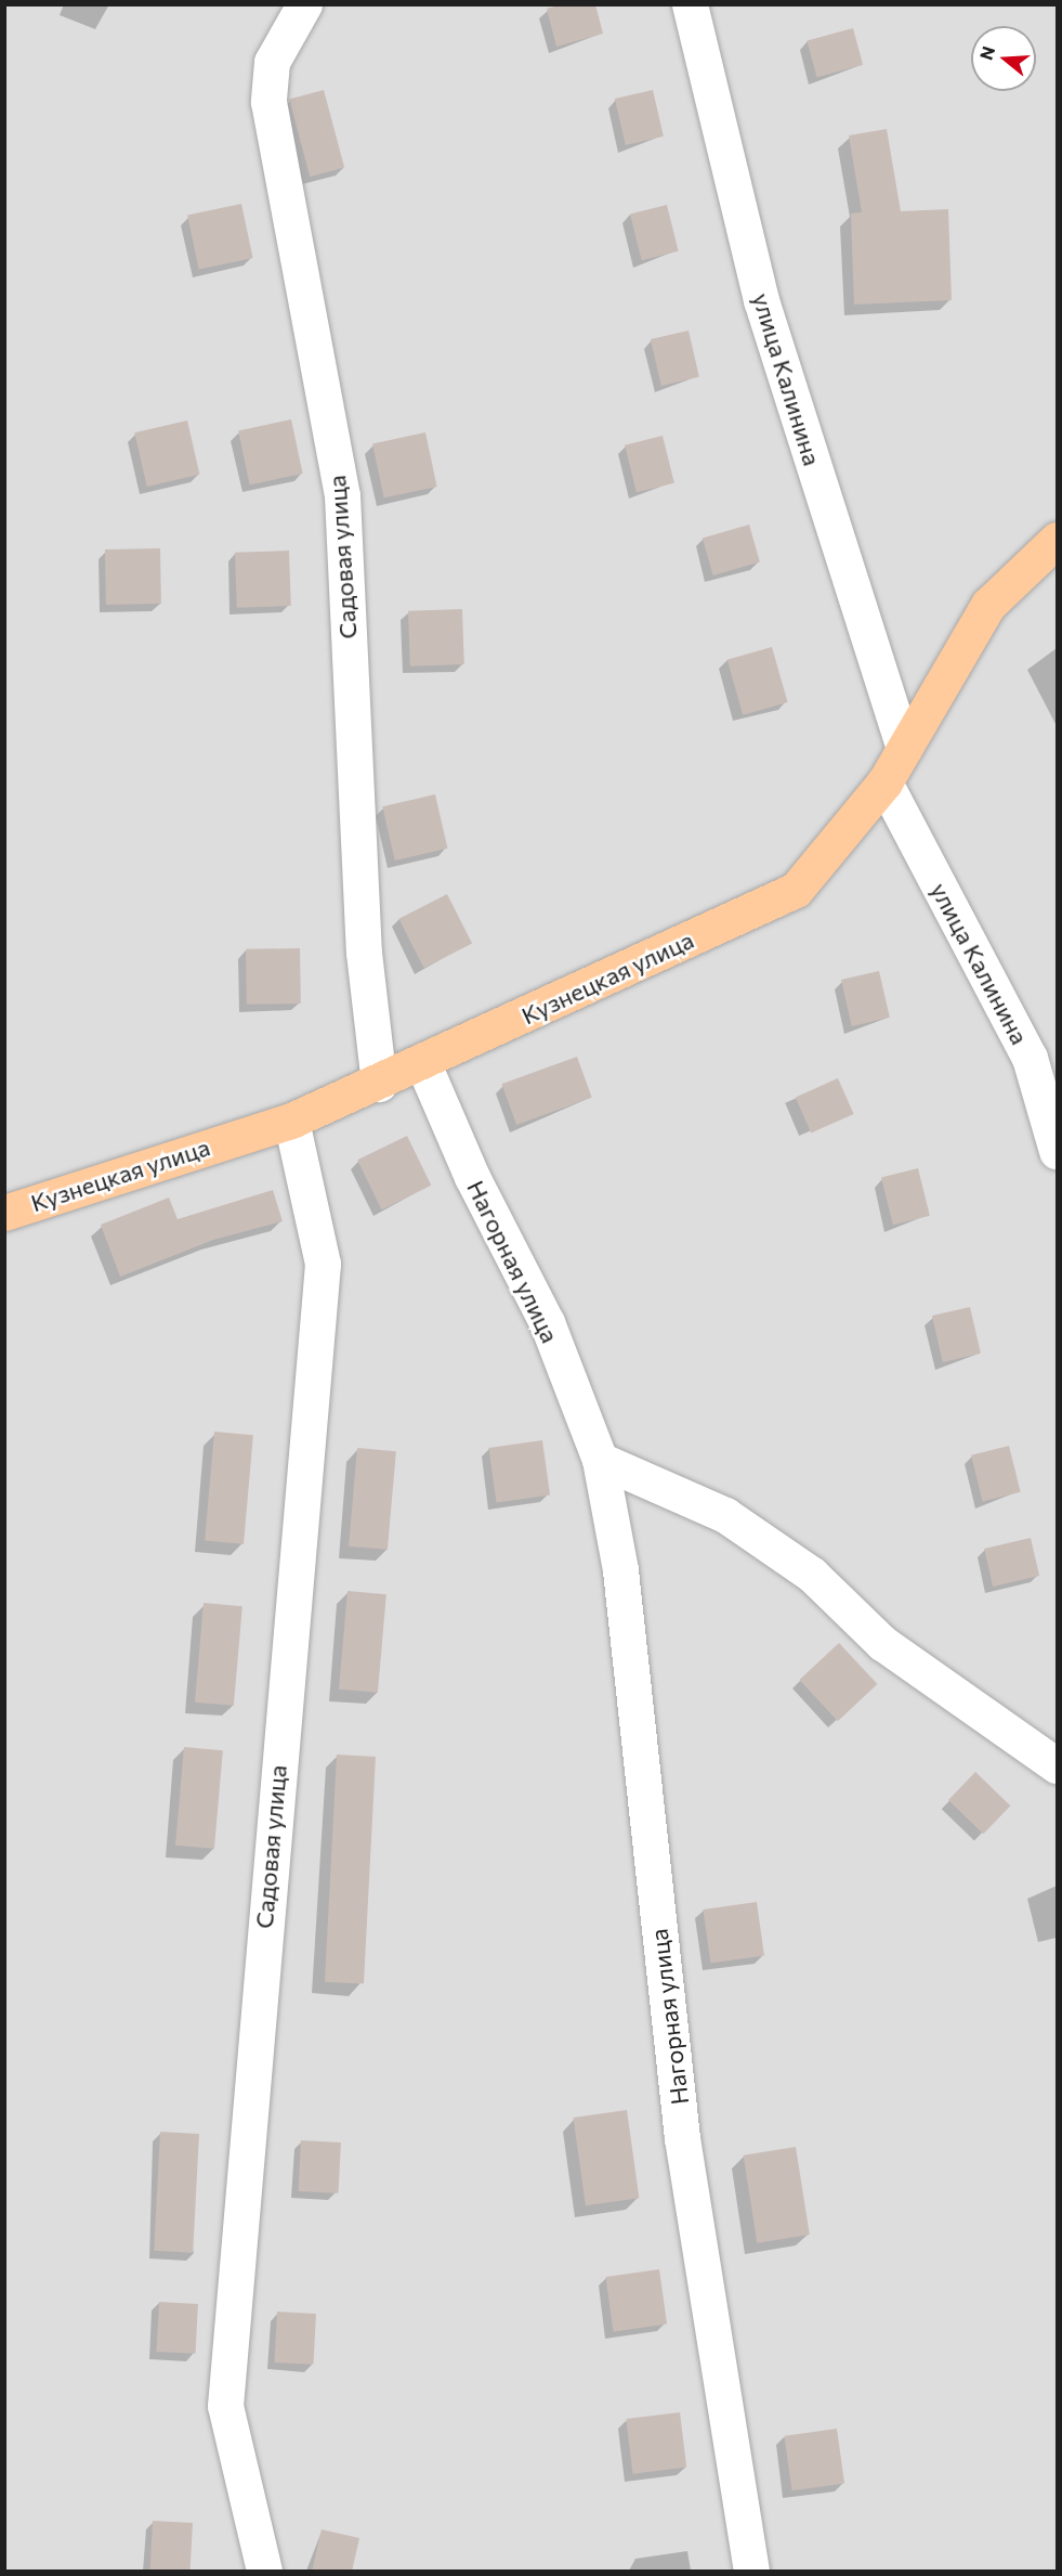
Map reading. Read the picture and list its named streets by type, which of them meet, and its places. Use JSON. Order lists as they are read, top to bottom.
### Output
{
  "streets": {
    "main road": ["Кузнецкая улица"],
    "street": ["улица Калинина", "Садовая улица", "Нагорная улица"]
  },
  "crossings": [
    ["улица Калинина", "Кузнецкая улица"],
    ["Садовая улица", "Кузнецкая улица"],
    ["Кузнецкая улица", "Нагорная улица"]
  ],
  "north": "left"
}
